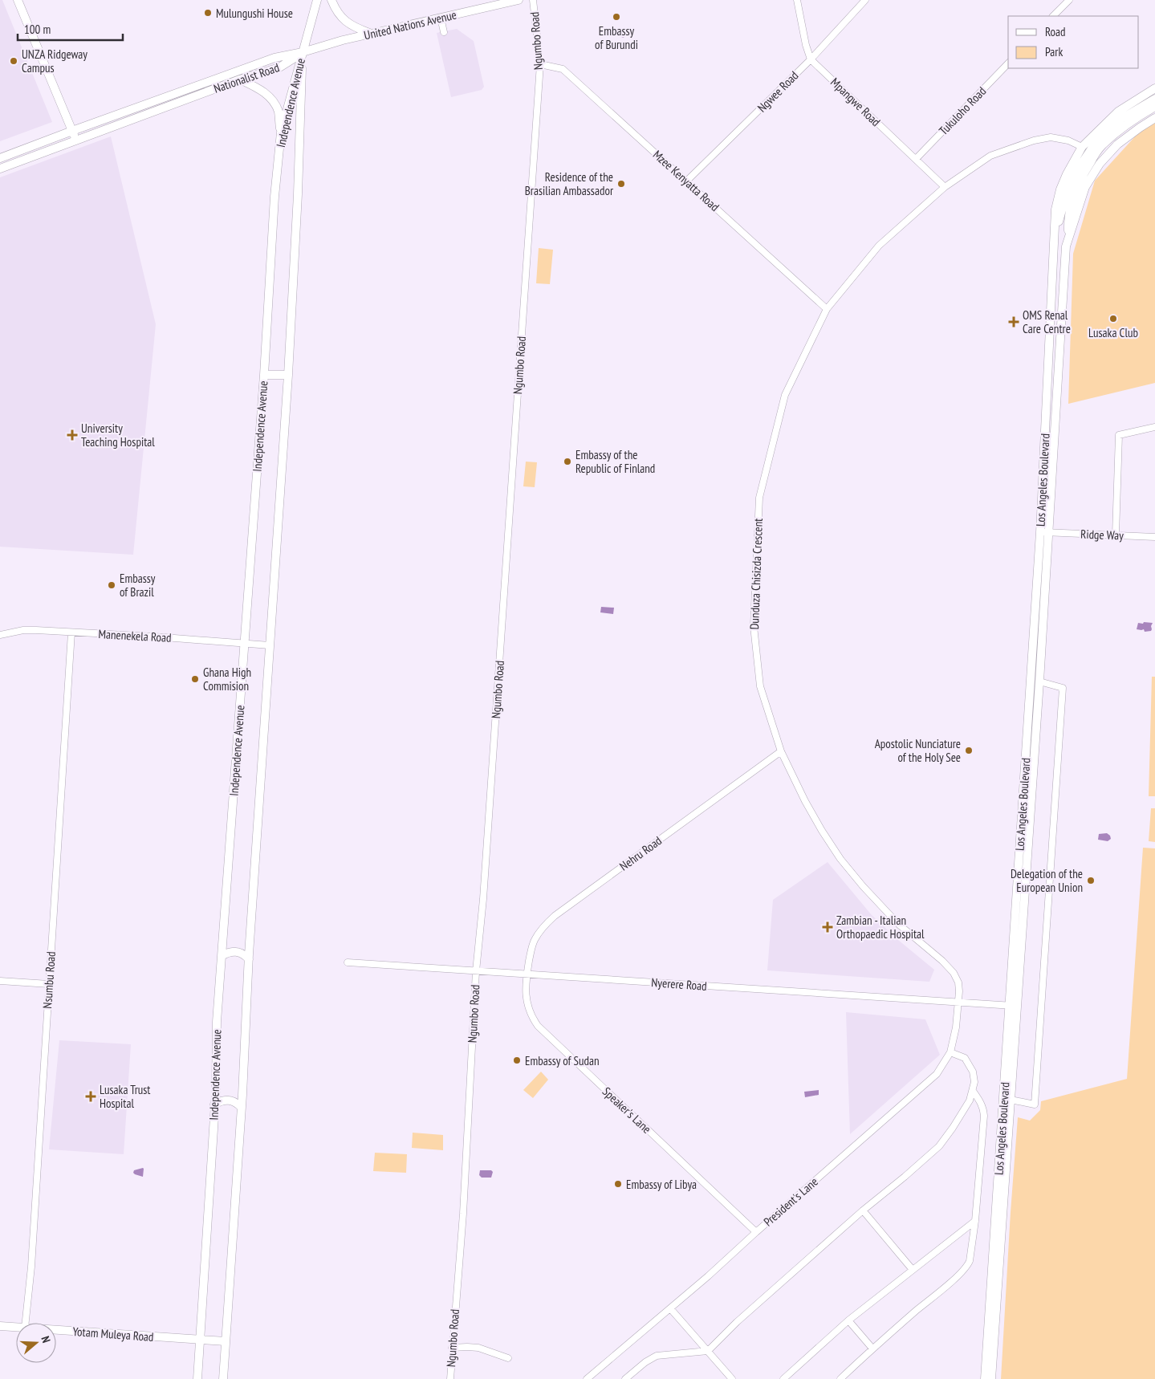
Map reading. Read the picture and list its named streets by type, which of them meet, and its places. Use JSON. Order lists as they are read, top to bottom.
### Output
{
  "streets": {
    "main road": [
      "United Nations Avenue",
      "Nationalist Road",
      "Independence Avenue",
      "Los Angeles Boulevard",
      "Yotam Muleya Road"
    ],
    "street": [
      "Ngumbo Road",
      "Ngwee Road",
      "Mpangwe Road",
      "Tukuloho Road",
      "Mzee Kenyatta Road",
      "Ridge Way",
      "Dunduza Chisizda Crescent",
      "Manenekela Road",
      "Nehru Road",
      "Nsumbu Road",
      "Nyerere Road",
      "Speaker's Lane",
      "President's Lane"
    ]
  },
  "crossings": [
    ["United Nations Avenue", "Nationalist Road"],
    ["United Nations Avenue", "Independence Avenue"],
    ["Ngumbo Road", "Mzee Kenyatta Road"],
    ["Ngumbo Road", "Nyerere Road"],
    ["Nationalist Road", "Independence Avenue"],
    ["Ngwee Road", "Mpangwe Road"],
    ["Ngwee Road", "Mzee Kenyatta Road"],
    ["Mpangwe Road", "Tukuloho Road"],
    ["Mpangwe Road", "Dunduza Chisizda Crescent"],
    ["Independence Avenue", "Manenekela Road"],
    ["Independence Avenue", "Yotam Muleya Road"],
    ["Mzee Kenyatta Road", "Dunduza Chisizda Crescent"],
    ["Los Angeles Boulevard", "Ridge Way"],
    ["Los Angeles Boulevard", "Dunduza Chisizda Crescent"],
    ["Los Angeles Boulevard", "Nyerere Road"],
    ["Dunduza Chisizda Crescent", "Nehru Road"],
    ["Dunduza Chisizda Crescent", "Nyerere Road"],
    ["Dunduza Chisizda Crescent", "President's Lane"],
    ["Manenekela Road", "Nsumbu Road"],
    ["Nehru Road", "Nyerere Road"],
    ["Nehru Road", "Speaker's Lane"],
    ["Nyerere Road", "Speaker's Lane"],
    ["Nyerere Road", "President's Lane"],
    ["Speaker's Lane", "President's Lane"]
  ],
  "places": {
    "other": [
      "Mulungushi House",
      "Embassy of Burundi",
      "UNZA Ridgeway Campus",
      "Residence of the Brasilian Ambassador",
      "Lusaka Club",
      "Embassy of the Republic of Finland",
      "Embassy of Brazil",
      "Ghana High Commision",
      "Apostolic Nunciature of the Holy See",
      "Delegation of the European Union",
      "Embassy of Sudan",
      "Embassy of Libya"
    ],
    "health": [
      "OMS Renal Care Centre",
      "University Teaching Hospital",
      "Zambian - Italian Orthopaedic Hospital",
      "Lusaka Trust Hospital"
    ]
  },
  "legend": ["Road", "Park"],
  "scale_bar": "100 m",
  "north": "right"
}
